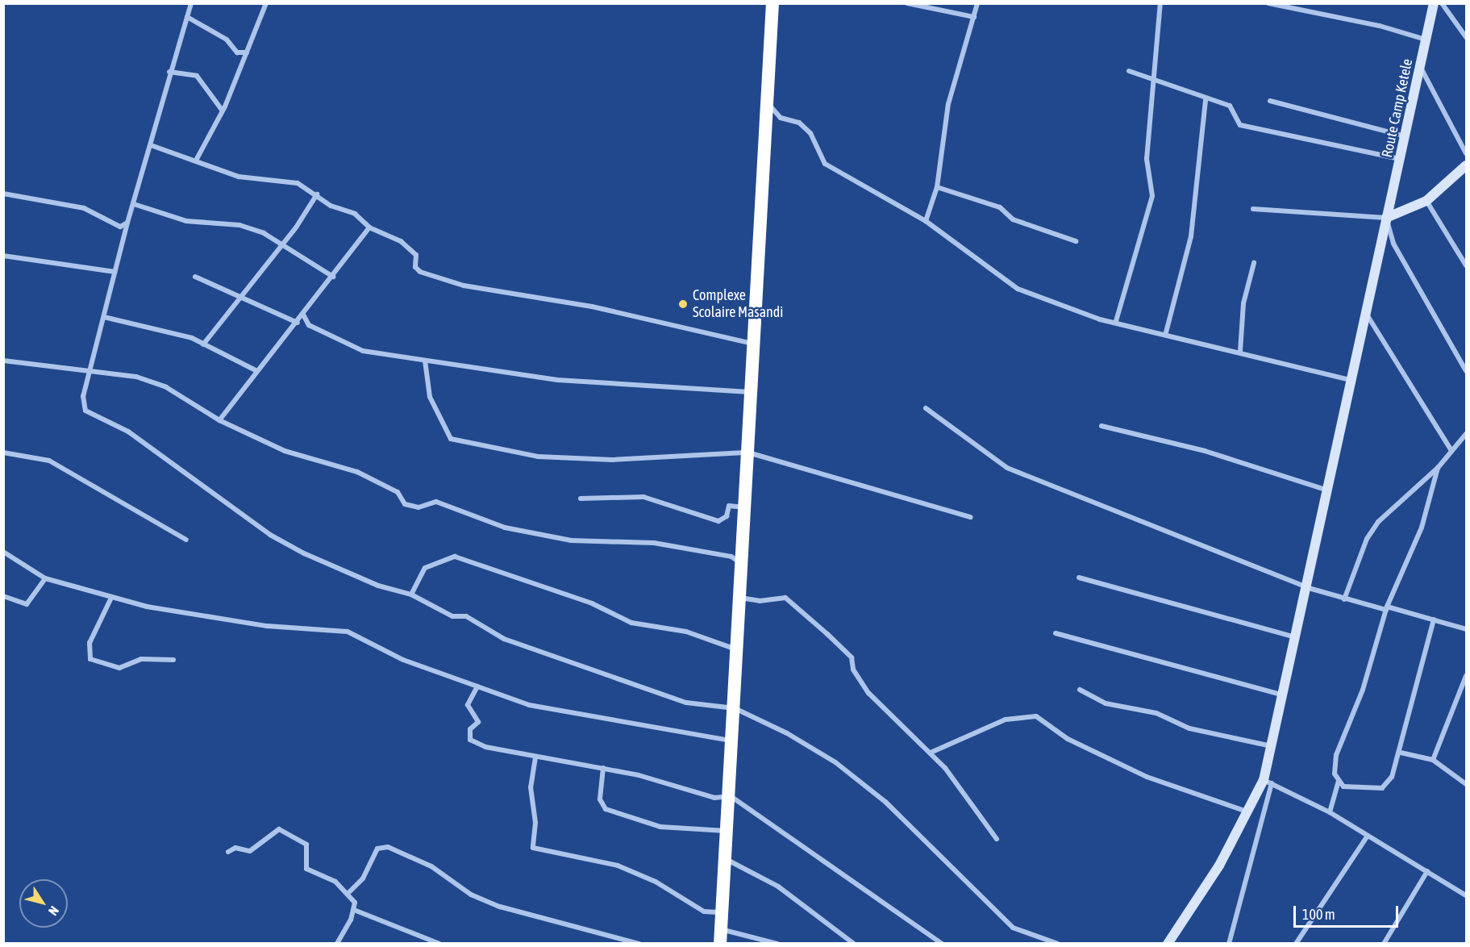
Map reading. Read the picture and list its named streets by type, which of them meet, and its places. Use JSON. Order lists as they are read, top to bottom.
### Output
{
  "streets": {
    "street": ["Route Camp Ketele"]
  },
  "places": ["Complexe Scolaire Masandi"],
  "scale_bar": "100 m",
  "north": "bottom right"
}
